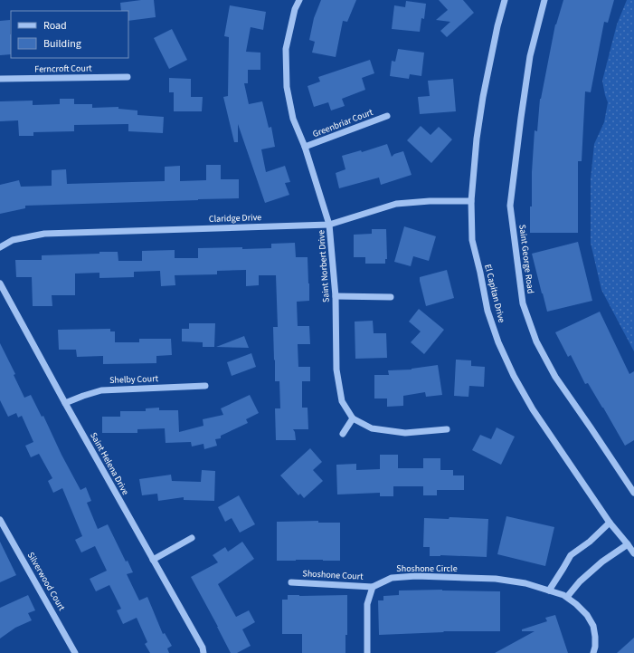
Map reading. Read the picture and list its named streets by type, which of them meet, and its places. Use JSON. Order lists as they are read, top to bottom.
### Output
{
  "streets": {
    "street": [
      "Ferncroft Court",
      "Greenbriar Court",
      "Claridge Drive",
      "Saint George Road",
      "Saint Norbert Drive",
      "El Capitan Drive",
      "Shelby Court",
      "Saint Helena Drive",
      "Shoshone Circle",
      "Shoshone Court",
      "Silverwood Court"
    ]
  },
  "crossings": [
    ["Greenbriar Court", "Saint Norbert Drive"],
    ["Claridge Drive", "Saint Norbert Drive"],
    ["Claridge Drive", "El Capitan Drive"],
    ["Shelby Court", "Saint Helena Drive"],
    ["Shoshone Circle", "Shoshone Court"]
  ],
  "legend": ["Road", "Building"]
}
